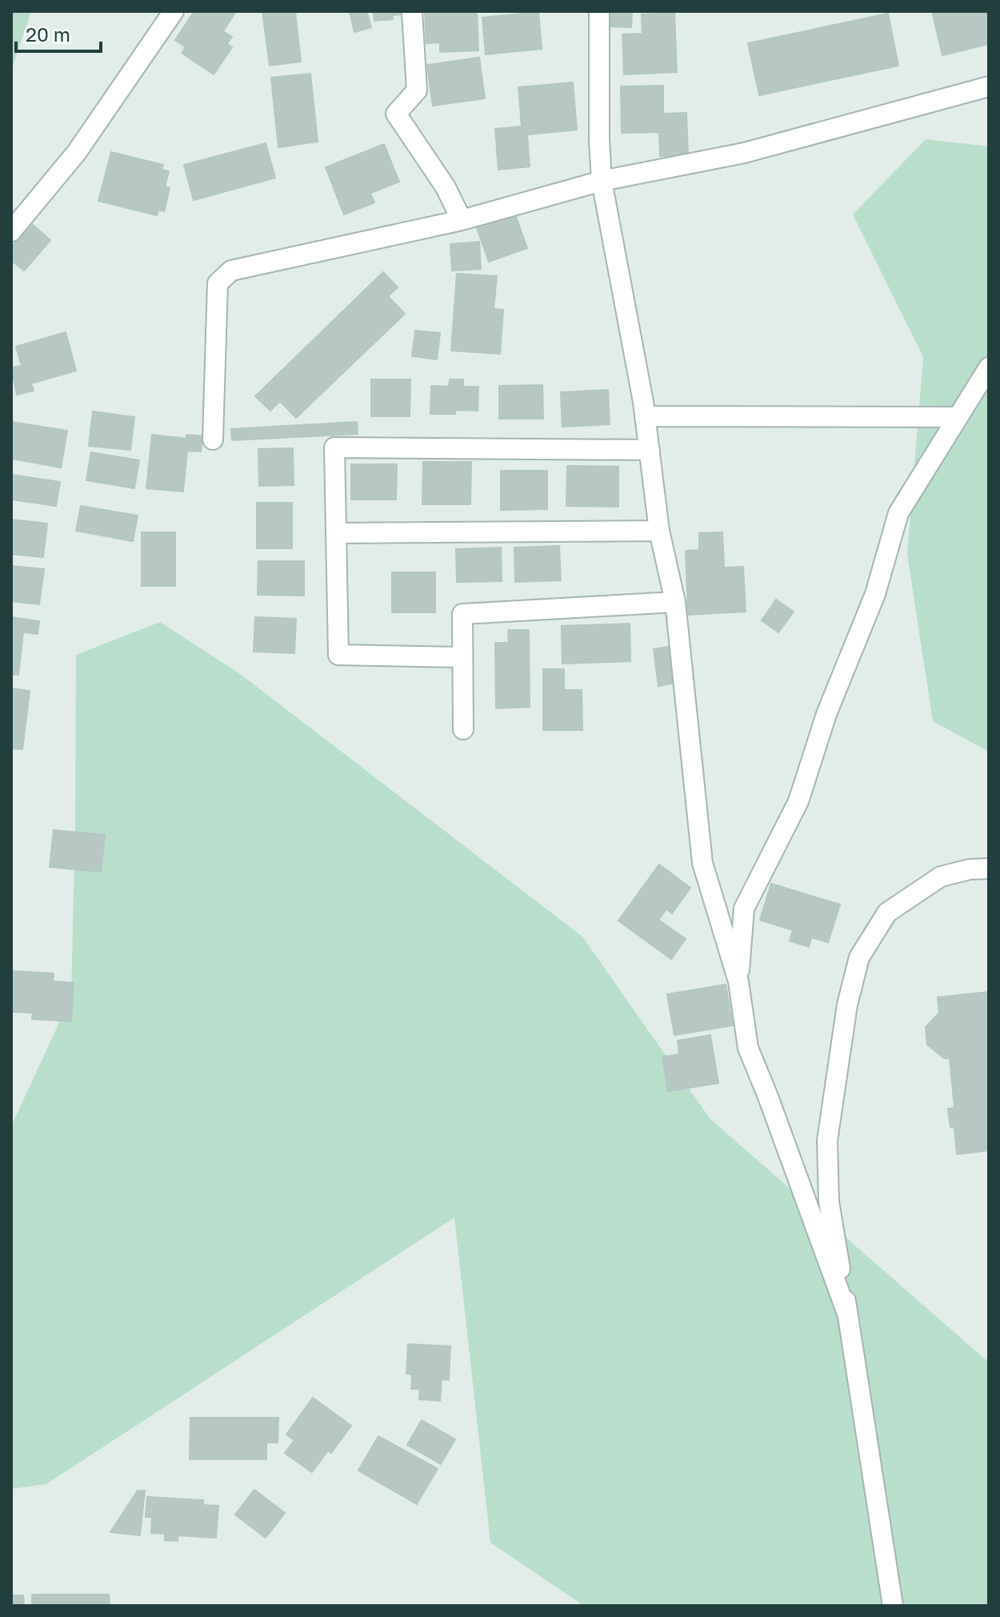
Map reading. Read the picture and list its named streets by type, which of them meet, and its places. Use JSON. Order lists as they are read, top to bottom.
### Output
{
  "scale_bar": "20 m"
}
